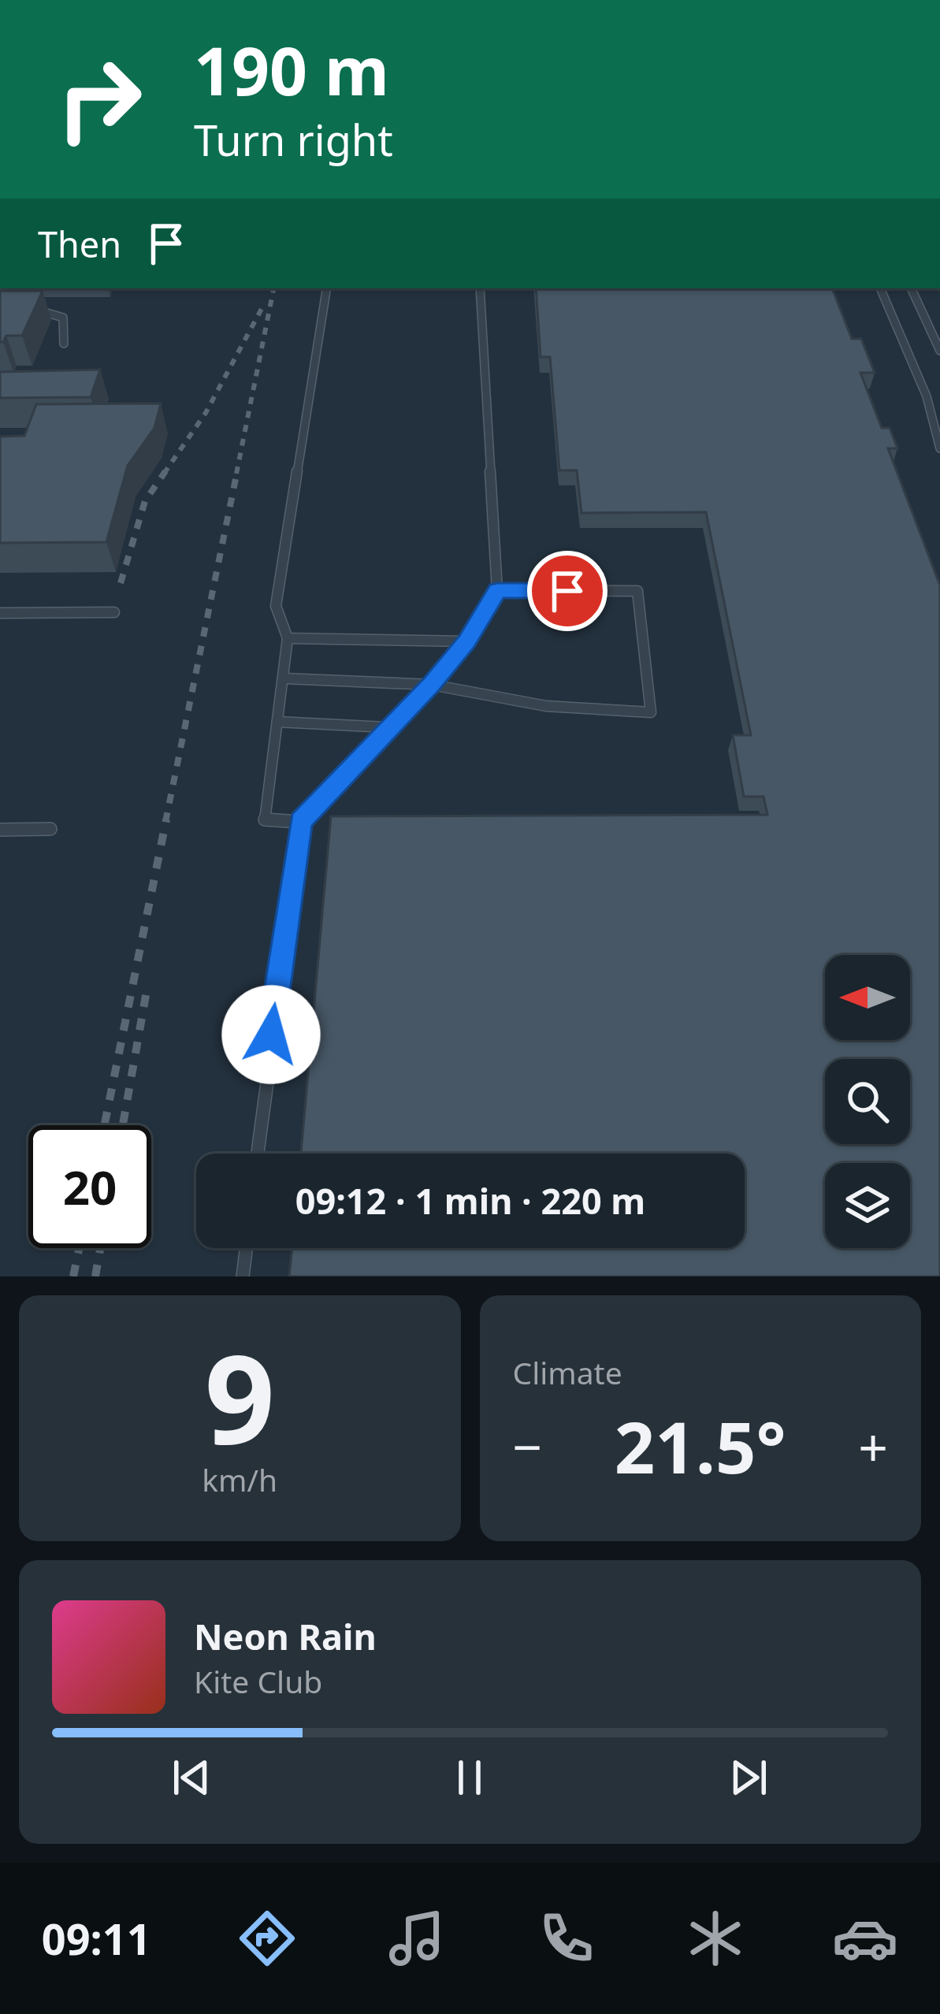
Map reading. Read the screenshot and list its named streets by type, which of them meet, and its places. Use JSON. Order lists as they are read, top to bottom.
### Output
{
  "north": "left",
  "page": {
    "turn": ["190 m", "Turn right"],
    "then": "Then",
    "limit": "20",
    "trip": "09:12 · 1 min · 220 m",
    "tile": [
      ["9", "km/h"],
      "Climate"
    ],
    "heat": ["−", "21.5°", "+"],
    "song": ["Neon Rain", "Kite Club"],
    "tabs": "09:11"
  }
}
